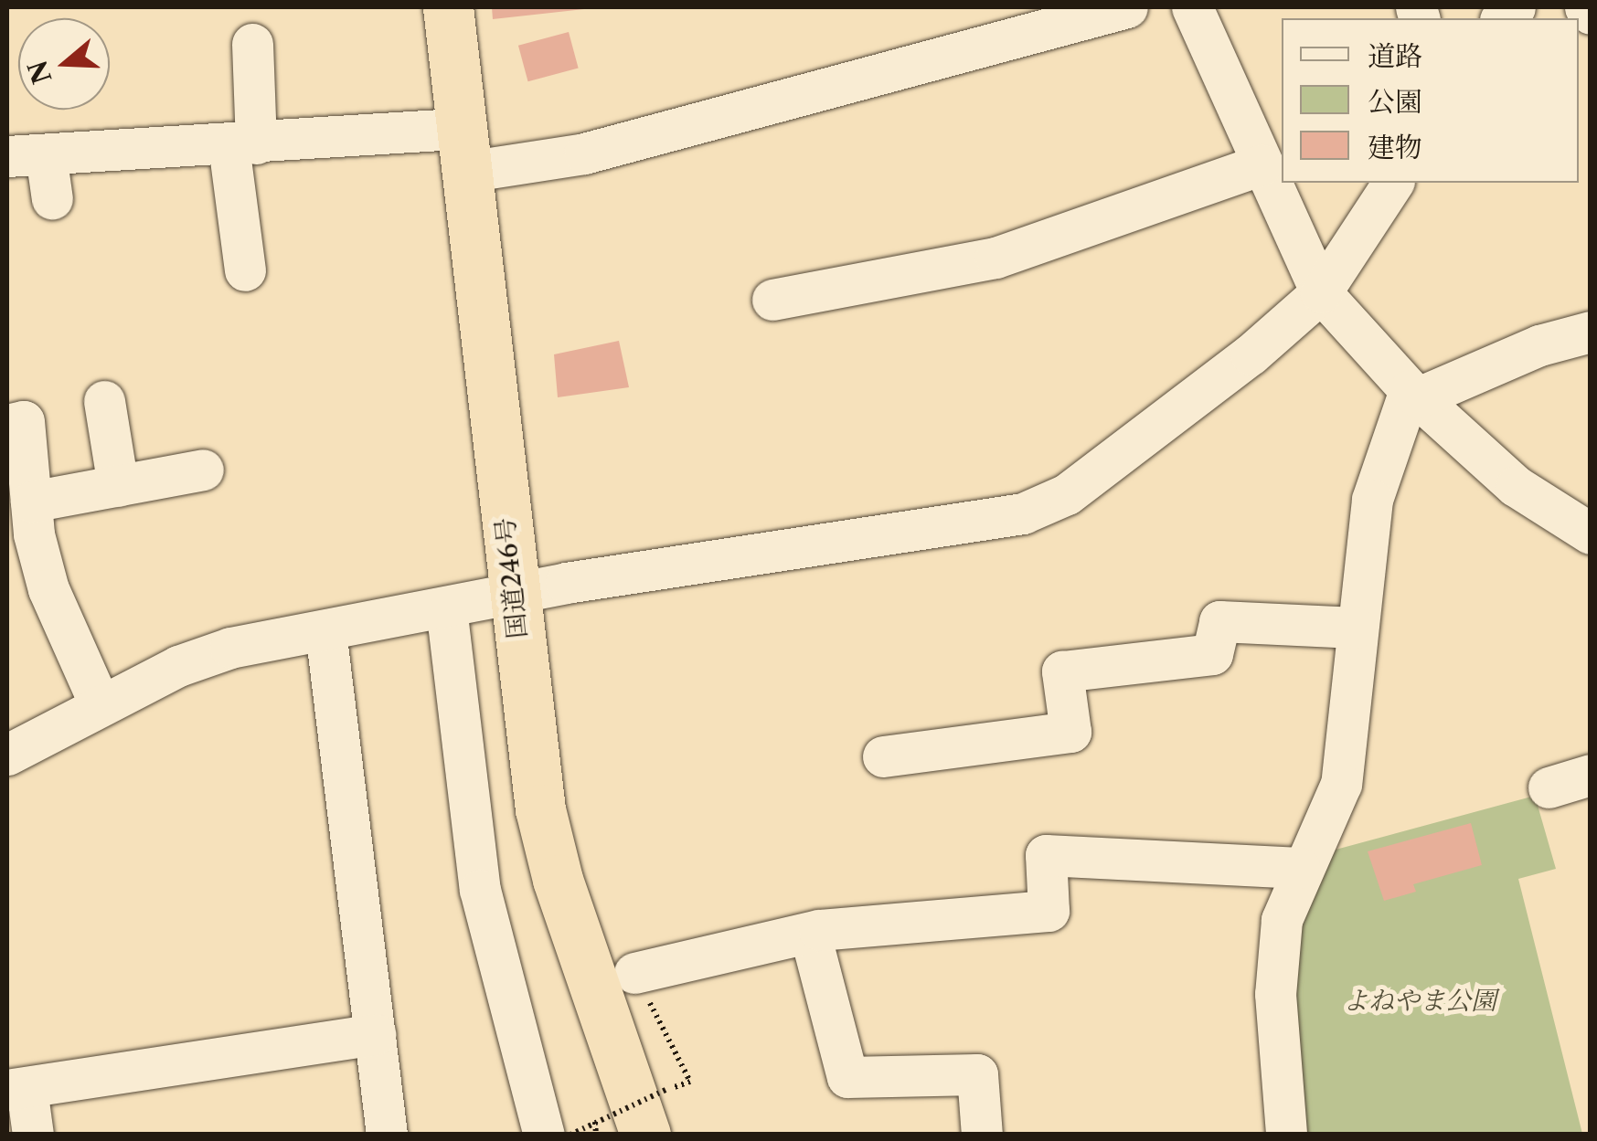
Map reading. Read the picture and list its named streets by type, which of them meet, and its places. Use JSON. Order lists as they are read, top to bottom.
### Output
{
  "streets": {
    "highway": ["国道246号"]
  },
  "parks": ["よねやま公園"],
  "legend": ["道路", "公園", "建物"],
  "north": "left"
}
